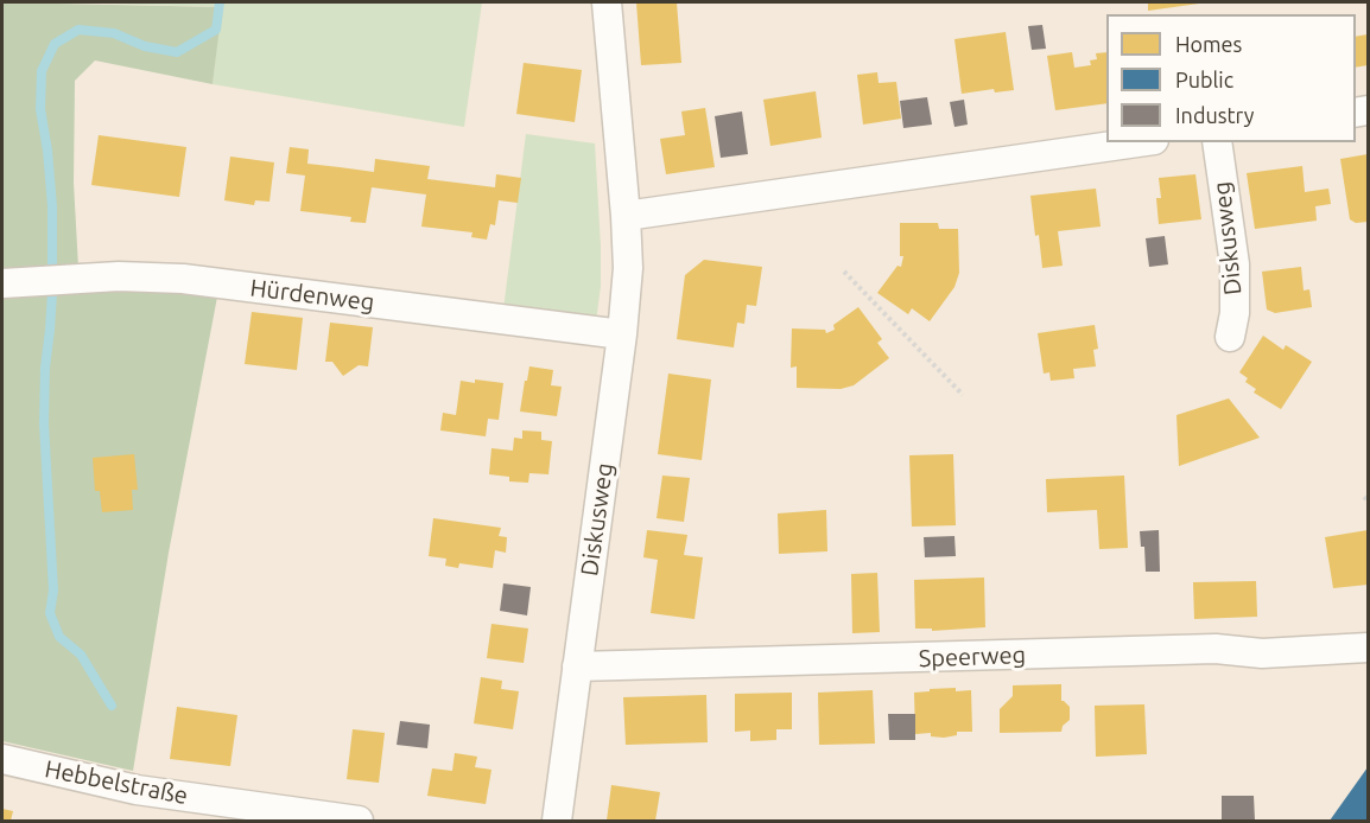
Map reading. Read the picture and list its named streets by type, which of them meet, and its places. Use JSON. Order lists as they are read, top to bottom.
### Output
{
  "streets": {
    "street": [
      "Diskusweg",
      "Hürdenweg",
      "Speerweg",
      "Hebbelstraße"
    ]
  },
  "crossings": [
    ["Diskusweg", "Hürdenweg"],
    ["Diskusweg", "Speerweg"]
  ],
  "legend": ["Homes", "Public", "Industry"]
}
